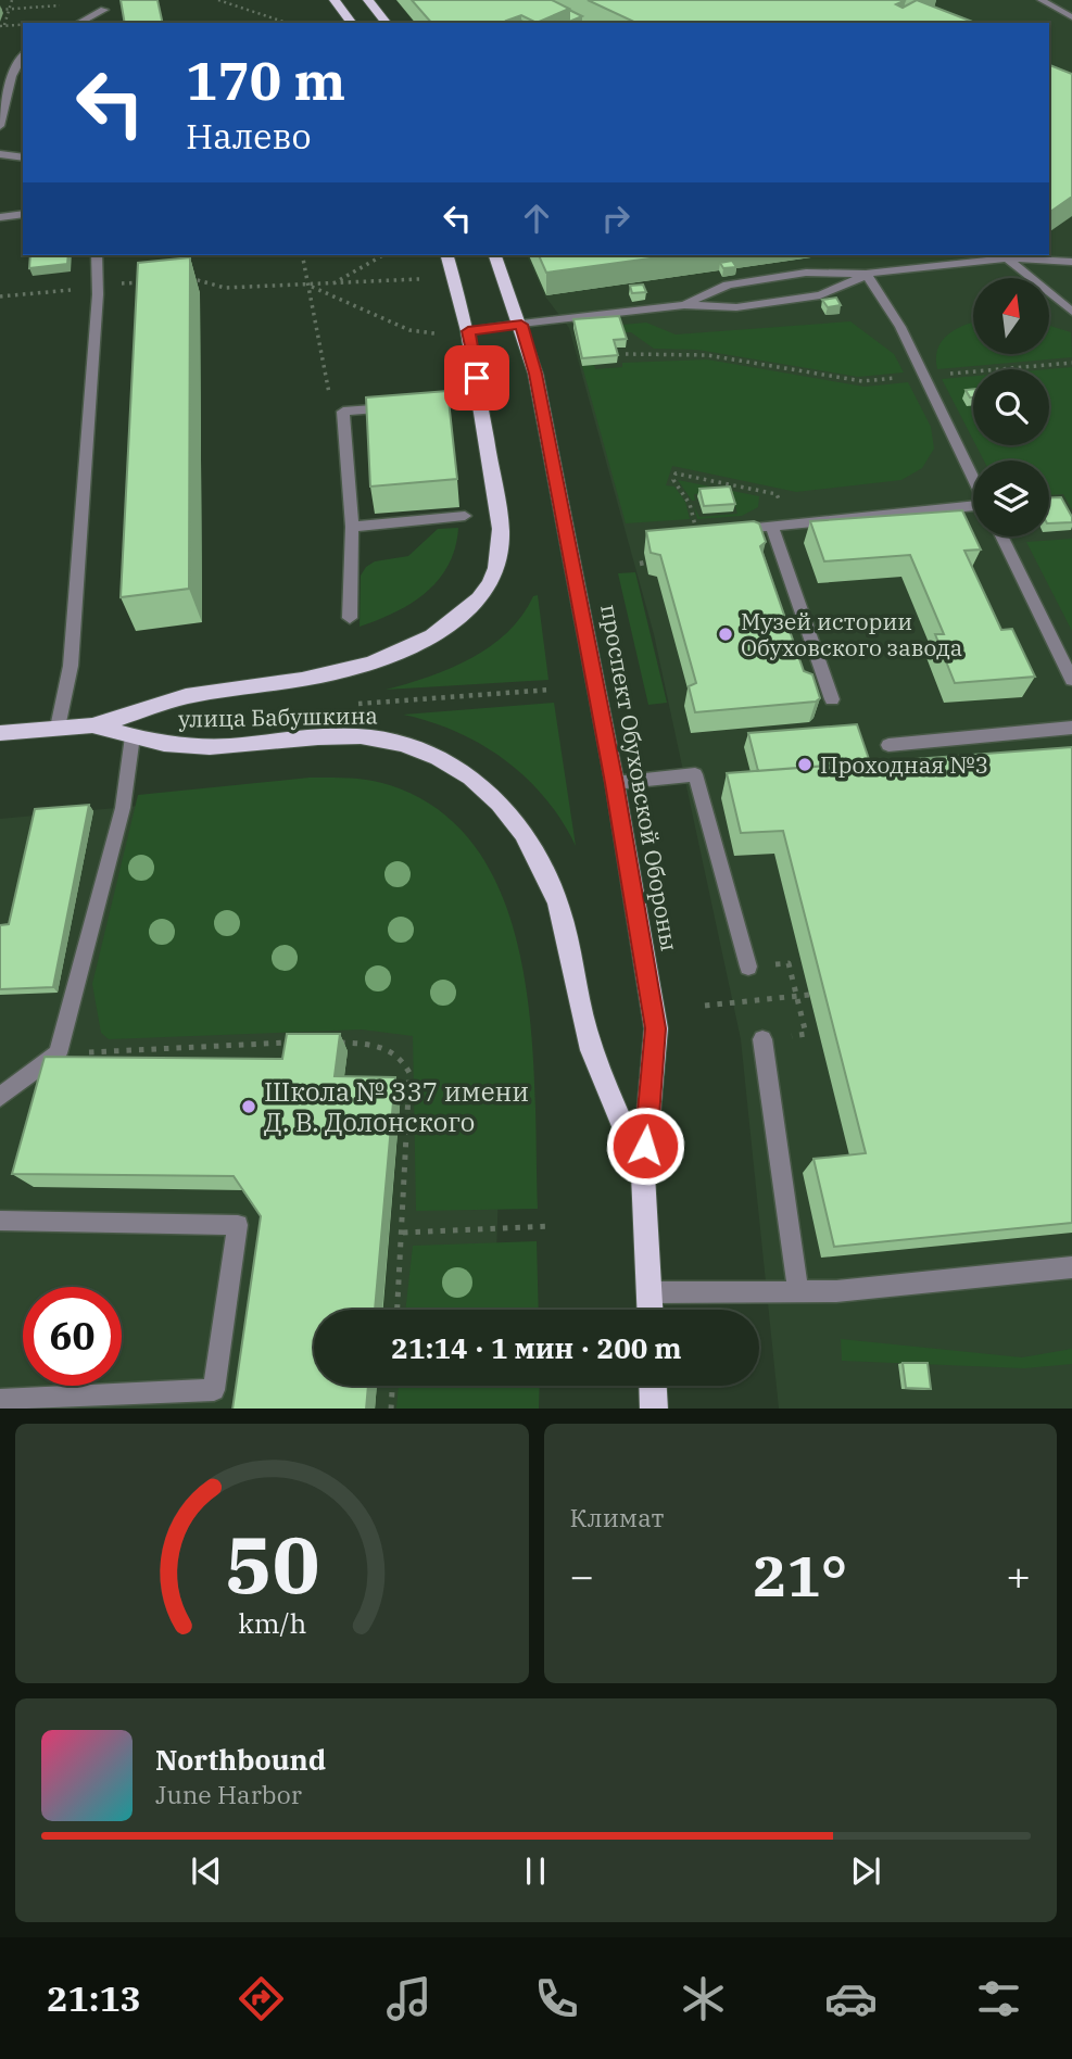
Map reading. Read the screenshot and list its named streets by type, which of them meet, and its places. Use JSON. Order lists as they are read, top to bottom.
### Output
{
  "streets": {
    "main road": ["улица Бабушкина", "проспект Обуховской Обороны"]
  },
  "crossings": [
    ["улица Бабушкина", "проспект Обуховской Обороны"]
  ],
  "places": ["Музей истории Обуховского завода", "Проходная №3", "Школа № 337 имени Д. В. Долонского"],
  "north": "top",
  "page": {
    "turn": ["170 m", "Налево"],
    "limit": "60",
    "trip": "21:14 · 1 мин · 200 m",
    "tile": "Климат",
    "heat": ["−", "21°", "+"],
    "song": ["Northbound", "June Harbor"],
    "tabs": "21:13",
    "gauge": ["50", "km/h"]
  }
}
